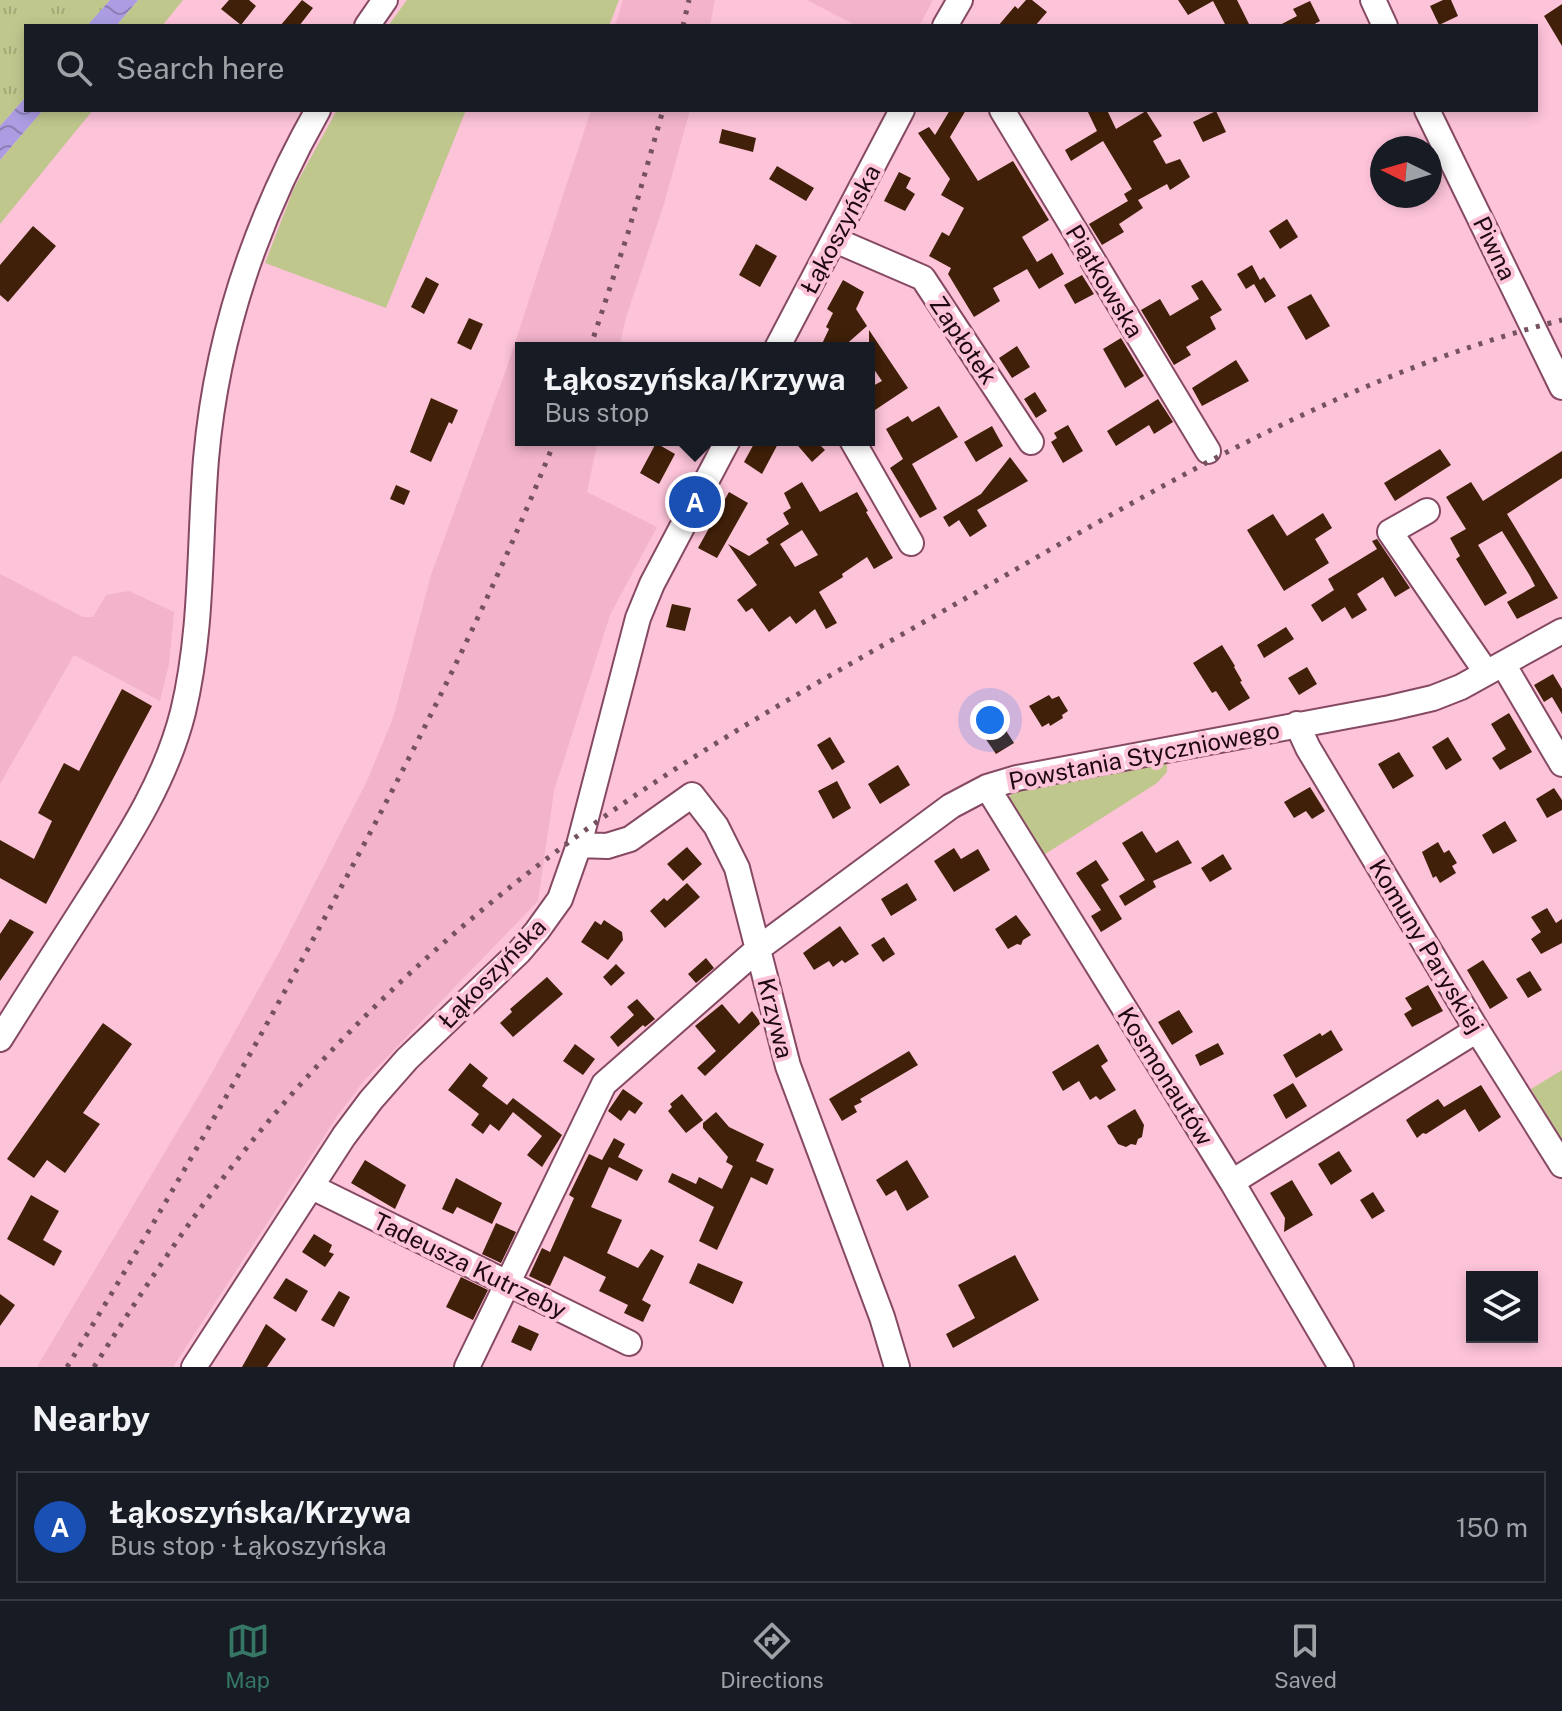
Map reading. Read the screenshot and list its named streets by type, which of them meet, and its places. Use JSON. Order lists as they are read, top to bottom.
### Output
{
  "streets": {
    "street": [
      "Łąkoszyńska",
      "Piwna",
      "Piątkowska",
      "Zapłotek",
      "Powstania Styczniowego",
      "Komuny Paryskiej",
      "Krzywa",
      "Kosmonautów",
      "Tadeusza Kutrzeby"
    ]
  },
  "crossings": [
    ["Łąkoszyńska", "Zapłotek"],
    ["Łąkoszyńska", "Krzywa"],
    ["Łąkoszyńska", "Tadeusza Kutrzeby"],
    ["Powstania Styczniowego", "Komuny Paryskiej"],
    ["Powstania Styczniowego", "Krzywa"],
    ["Powstania Styczniowego", "Kosmonautów"],
    ["Powstania Styczniowego", "Tadeusza Kutrzeby"]
  ],
  "north": "left",
  "page": {
    "search": "Search here",
    "popup": ["Łąkoszyńska/Krzywa", "Bus stop"],
    "pins": "A",
    "heading": "Nearby",
    "list": [
      {
        "mark": "A",
        "name": "Łąkoszyńska/Krzywa",
        "note": "Bus stop · Łąkoszyńska",
        "value": "150 m"
      }
    ],
    "nav": ["Map", "Directions", "Saved"]
  }
}
